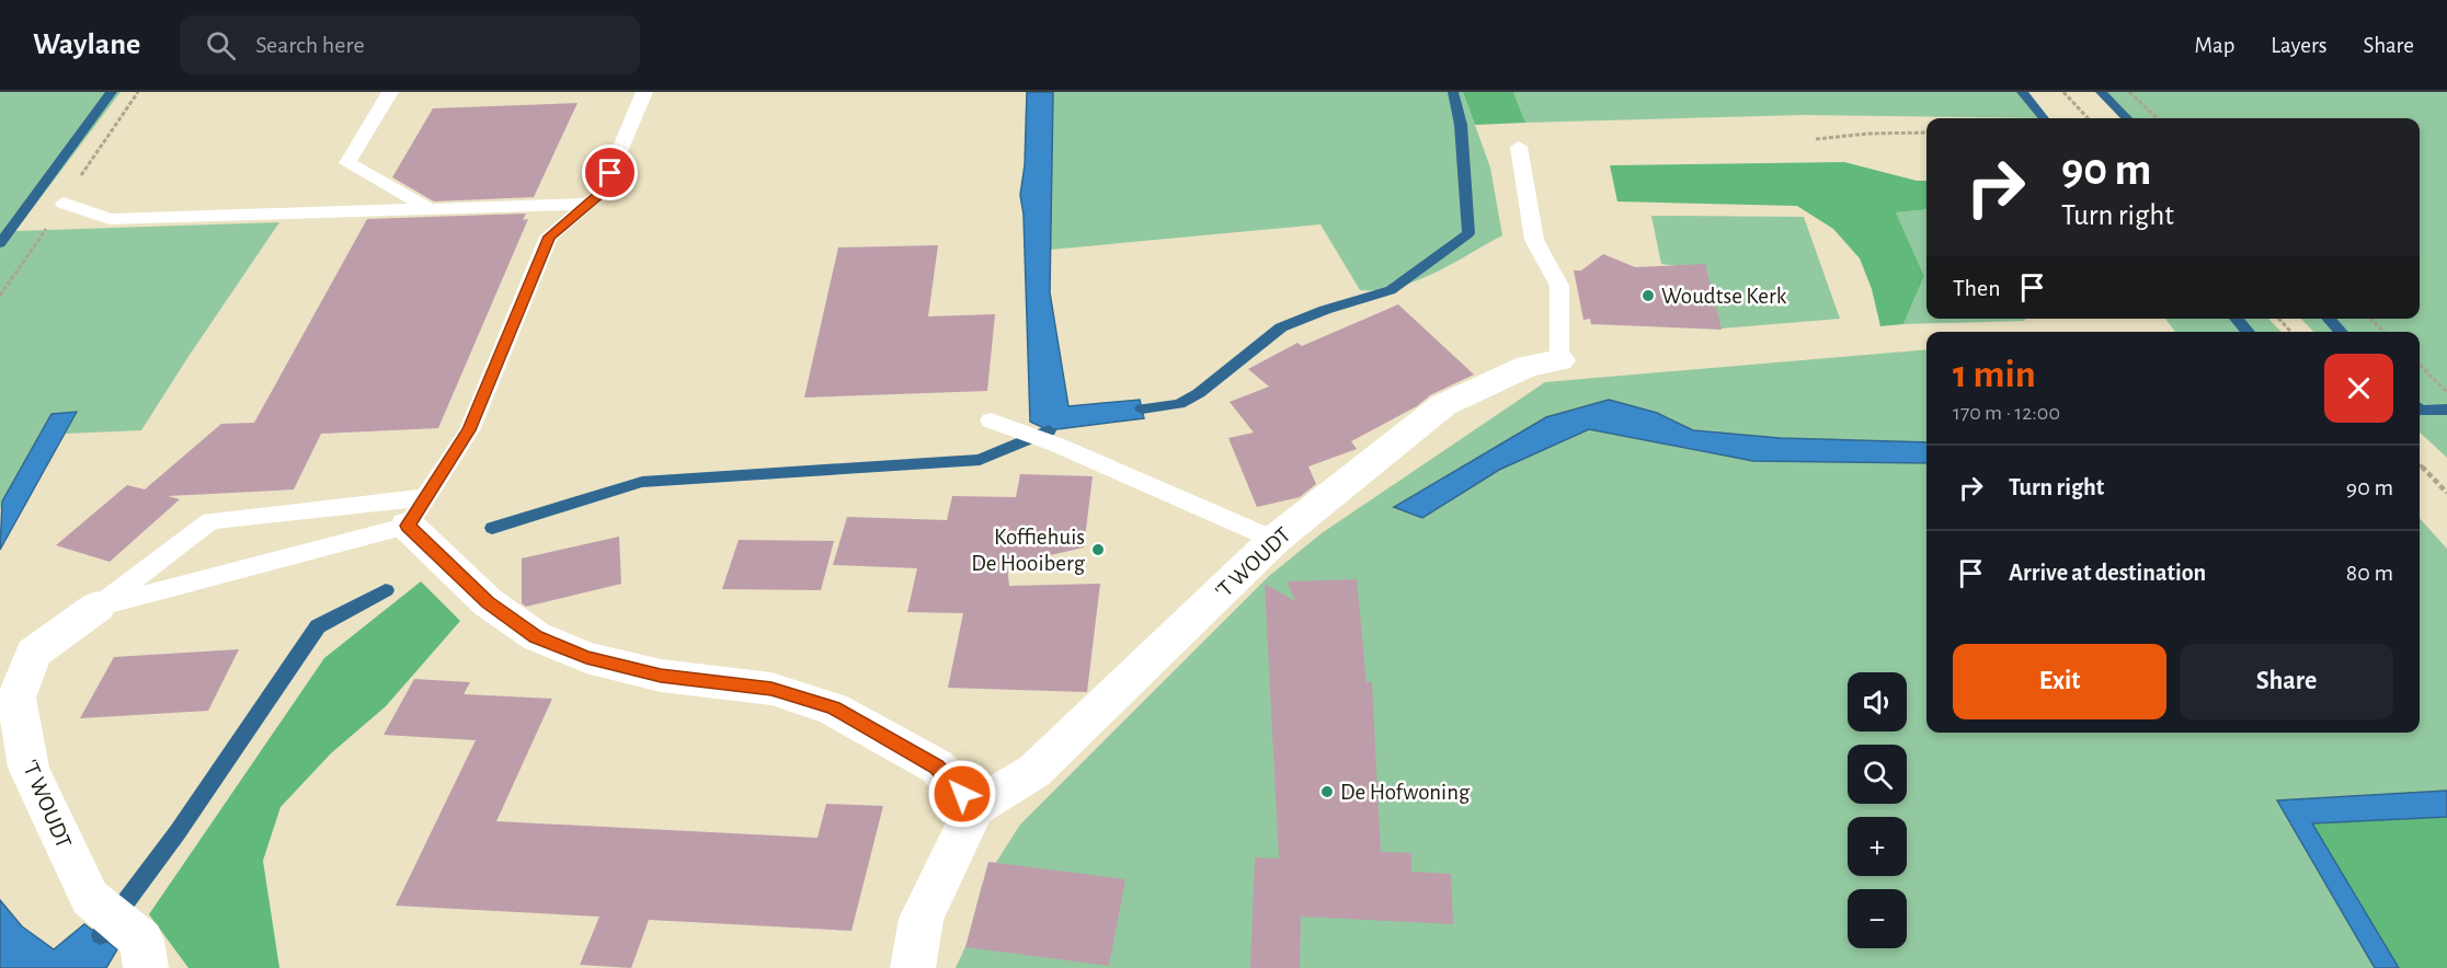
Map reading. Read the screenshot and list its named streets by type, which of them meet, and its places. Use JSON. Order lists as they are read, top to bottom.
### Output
{
  "streets": {
    "street": ["'T WOUDT"]
  },
  "places": ["Woudtse Kerk", "Koffiehuis De Hooiberg", "De Hofwoning"],
  "page": {
    "header": "Waylane",
    "search": "Search here",
    "nav": ["Map", "Layers", "Share"],
    "turn": ["90 m", "Turn right"],
    "then": "Then",
    "heading": ["1 min", "170 m · 12:00"],
    "list": [
      {
        "name": "Turn right",
        "value": "90 m"
      },
      {
        "name": "Arrive at destination",
        "value": "80 m"
      }
    ],
    "buttons": ["Exit", "Share"],
    "map_buttons": ["+", "−"]
  }
}
